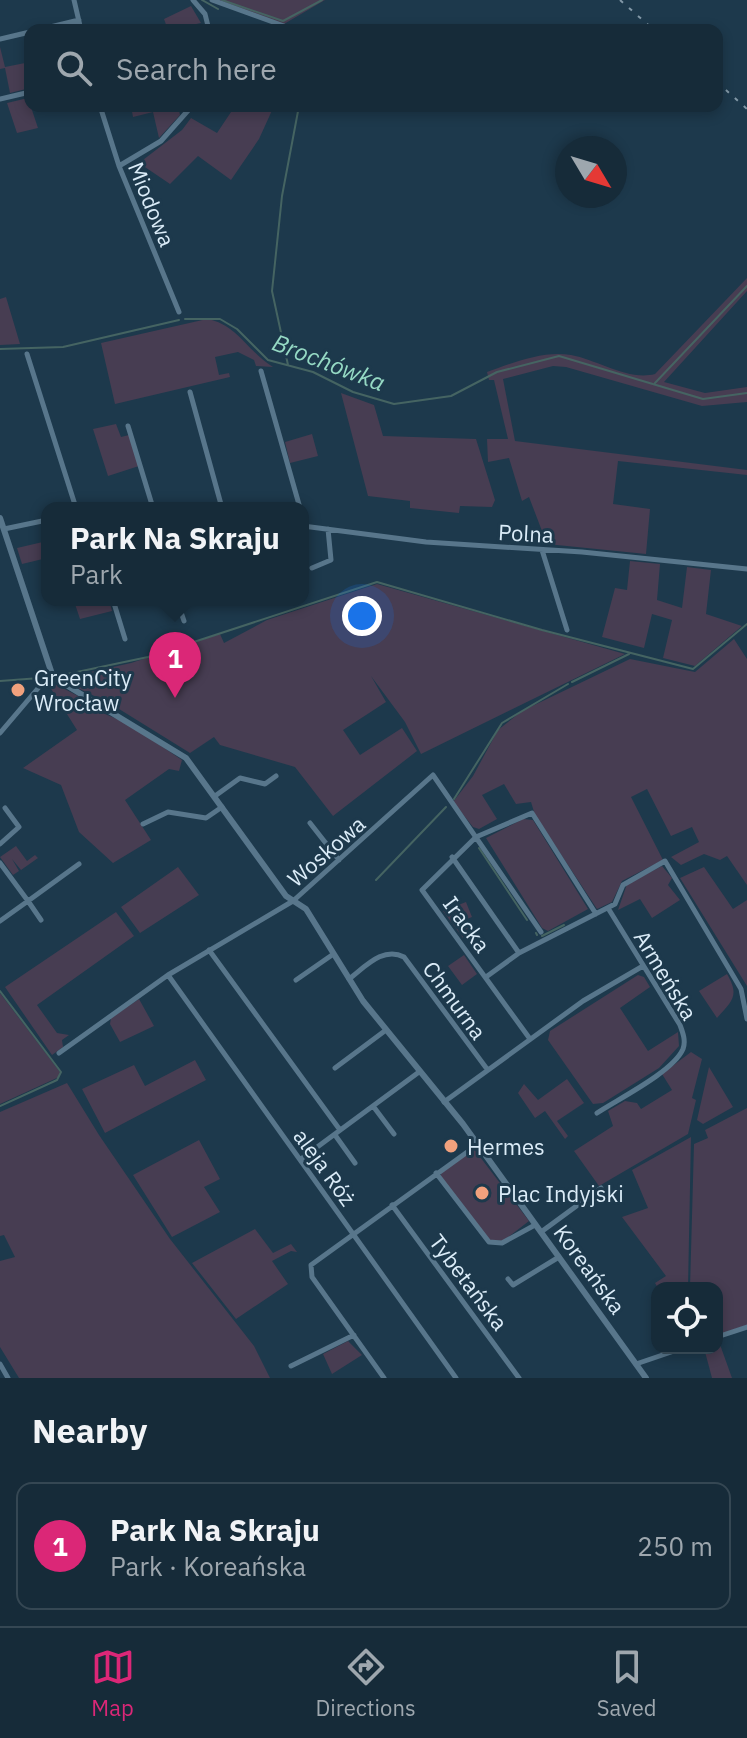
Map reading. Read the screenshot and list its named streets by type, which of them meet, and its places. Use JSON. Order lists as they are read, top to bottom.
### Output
{
  "streets": {
    "street": [
      "Miodowa",
      "Polna",
      "Woskowa",
      "Iracka",
      "Armeńska",
      "Chmurna",
      "aleja Róż",
      "Koreańska",
      "Tybetańska"
    ]
  },
  "crossings": [
    ["Woskowa", "Iracka"],
    ["Woskowa", "aleja Róż"],
    ["Woskowa", "Koreańska"],
    ["Chmurna", "Koreańska"]
  ],
  "water": ["Brochówka"],
  "places": ["GreenCity Wrocław", "Hermes", "Plac Indyjski"],
  "north": "bottom right",
  "page": {
    "search": "Search here",
    "popup": ["Park Na Skraju", "Park"],
    "pins": "1",
    "heading": "Nearby",
    "list": [
      {
        "mark": "1",
        "name": "Park Na Skraju",
        "note": "Park · Koreańska",
        "value": "250 m"
      }
    ],
    "nav": ["Map", "Directions", "Saved"]
  }
}
